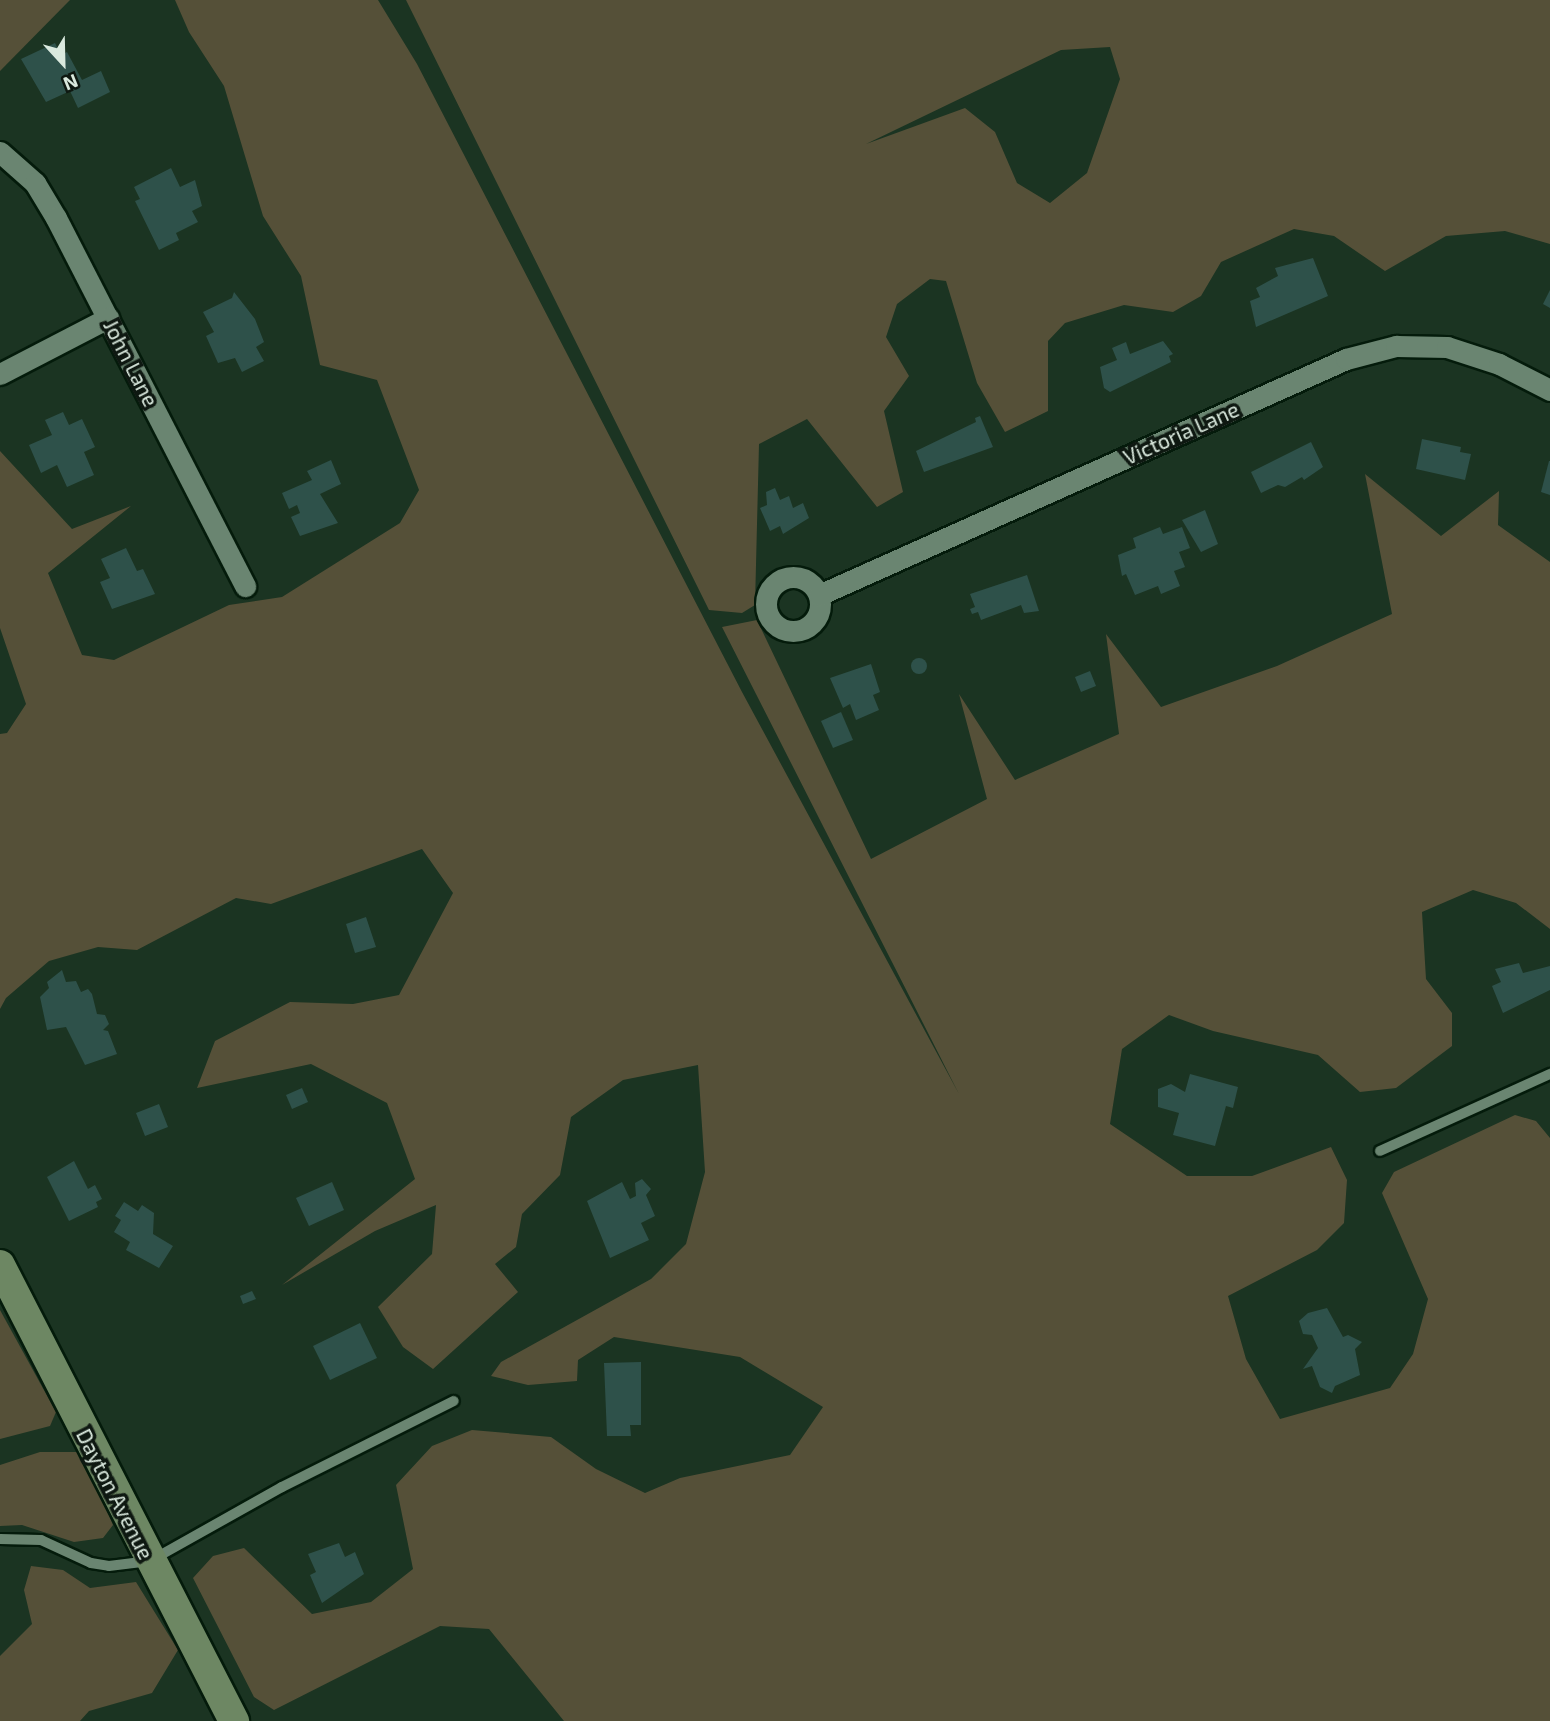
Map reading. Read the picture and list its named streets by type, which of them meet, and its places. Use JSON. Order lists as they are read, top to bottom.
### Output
{
  "streets": {
    "street": ["John Lane", "Victoria Lane", "Dayton Avenue"]
  },
  "north": "bottom"
}
